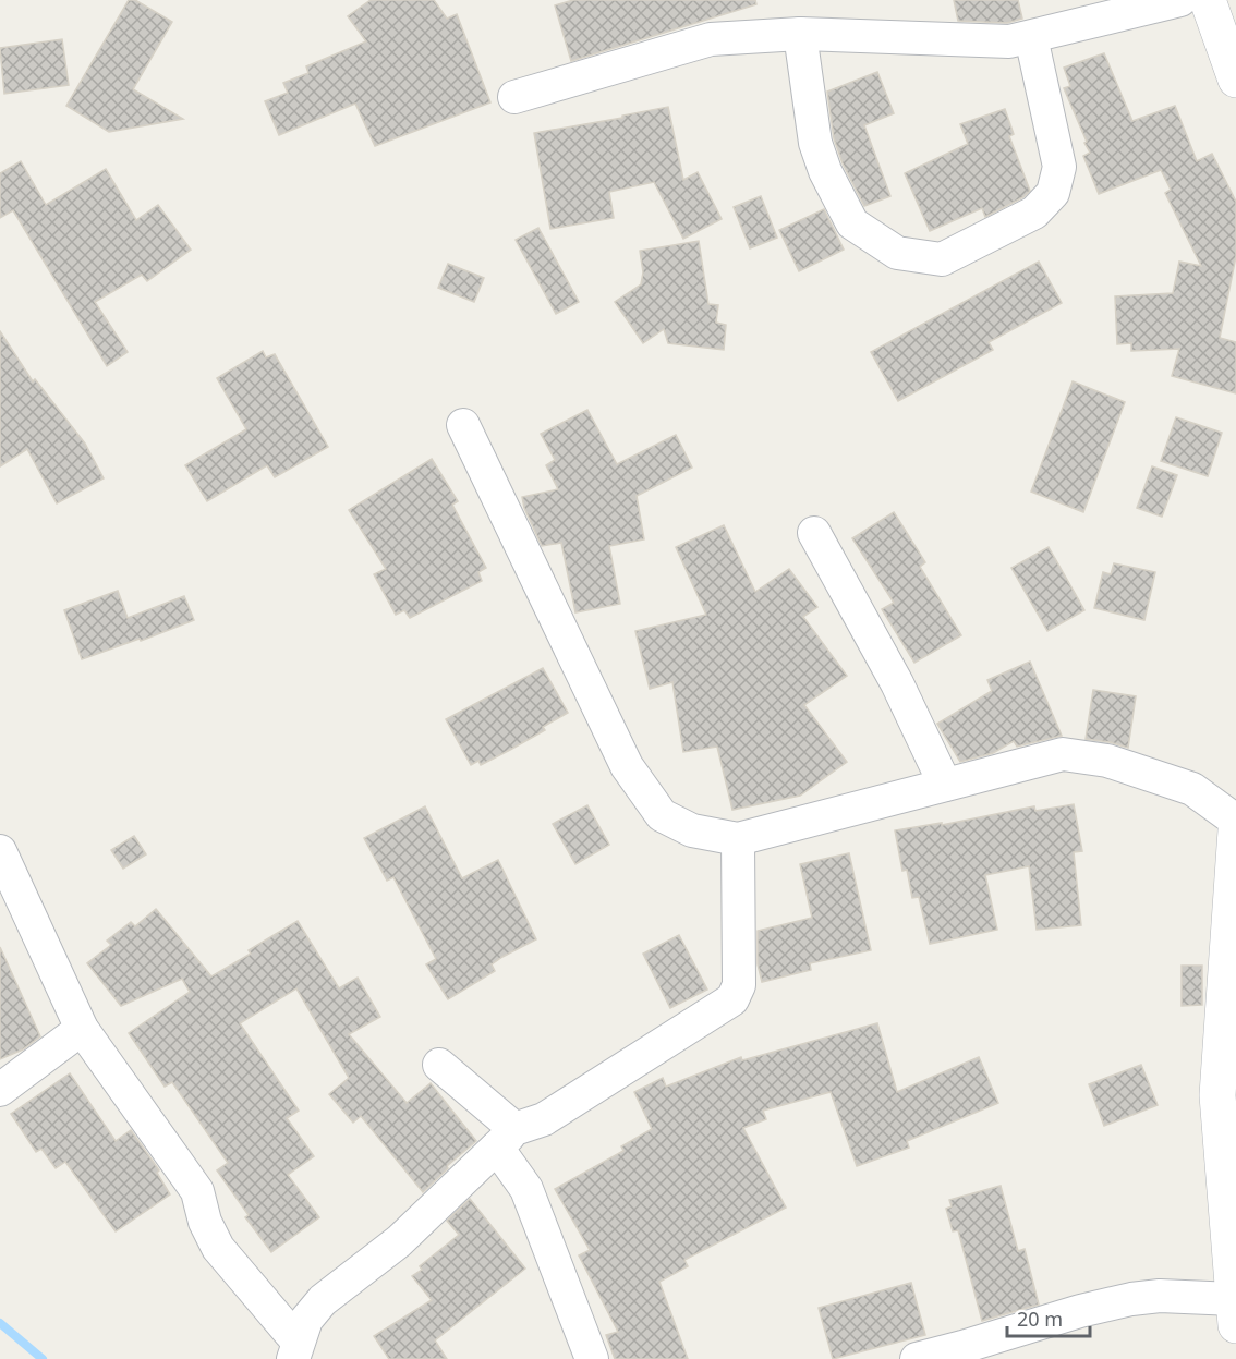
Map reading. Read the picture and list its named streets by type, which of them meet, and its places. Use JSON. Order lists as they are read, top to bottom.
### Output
{
  "scale_bar": "20 m"
}
